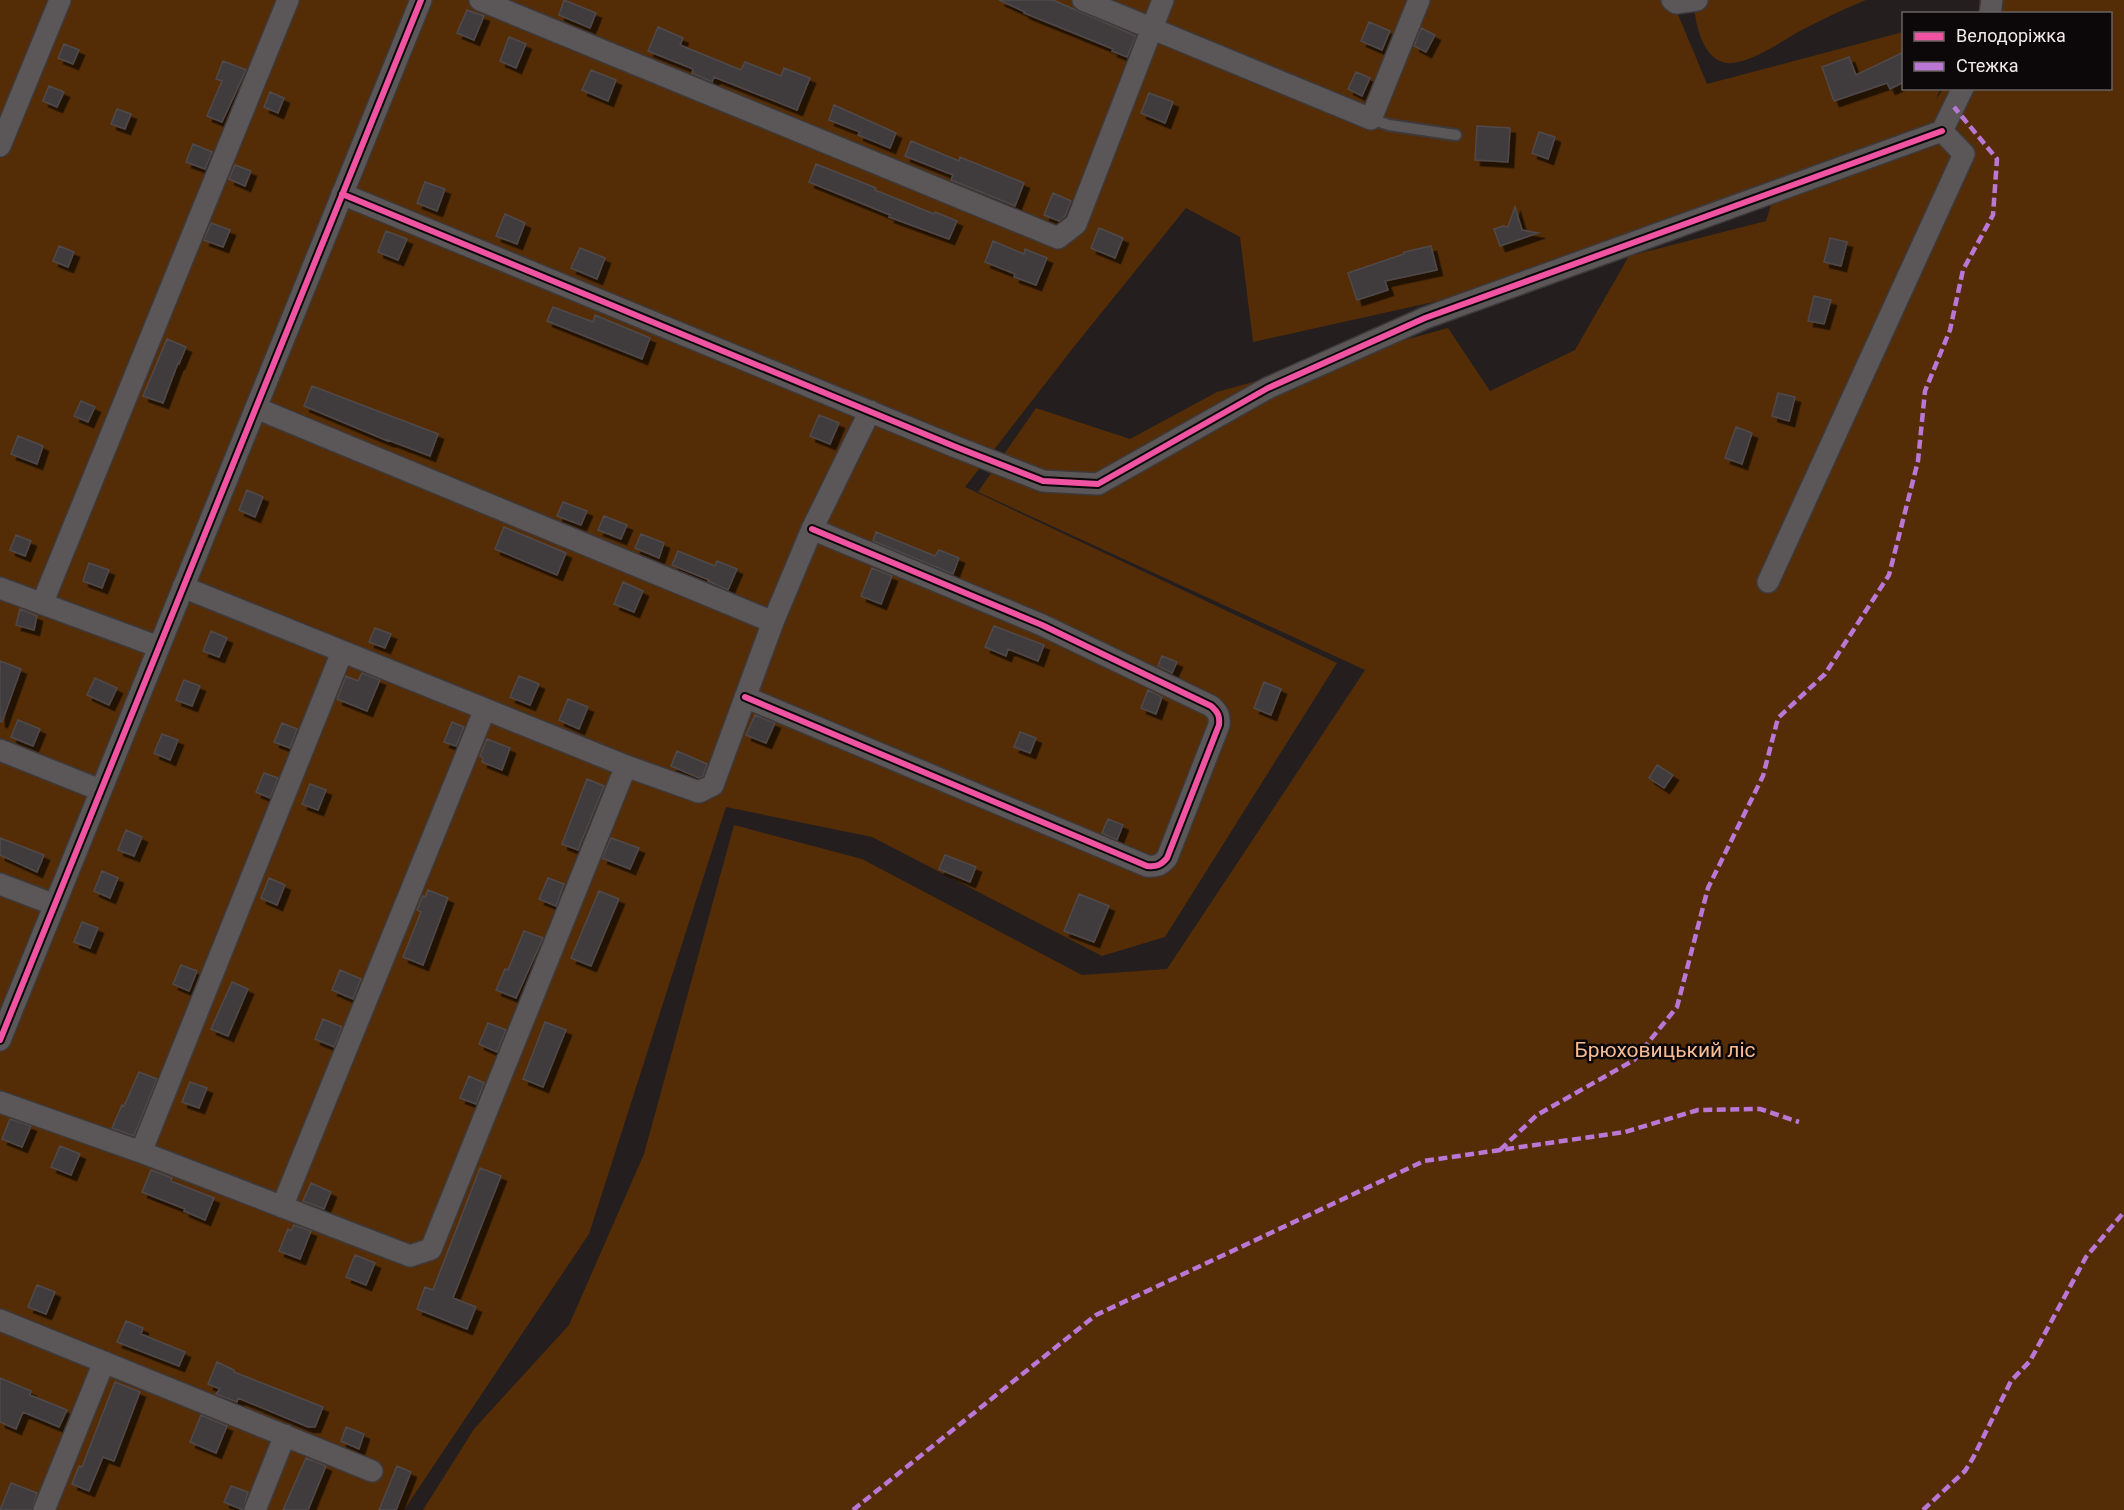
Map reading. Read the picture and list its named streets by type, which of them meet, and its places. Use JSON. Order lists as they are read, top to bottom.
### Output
{
  "parks": ["Брюховицький ліс"],
  "legend": ["Велодоріжка", "Стежка"]
}
